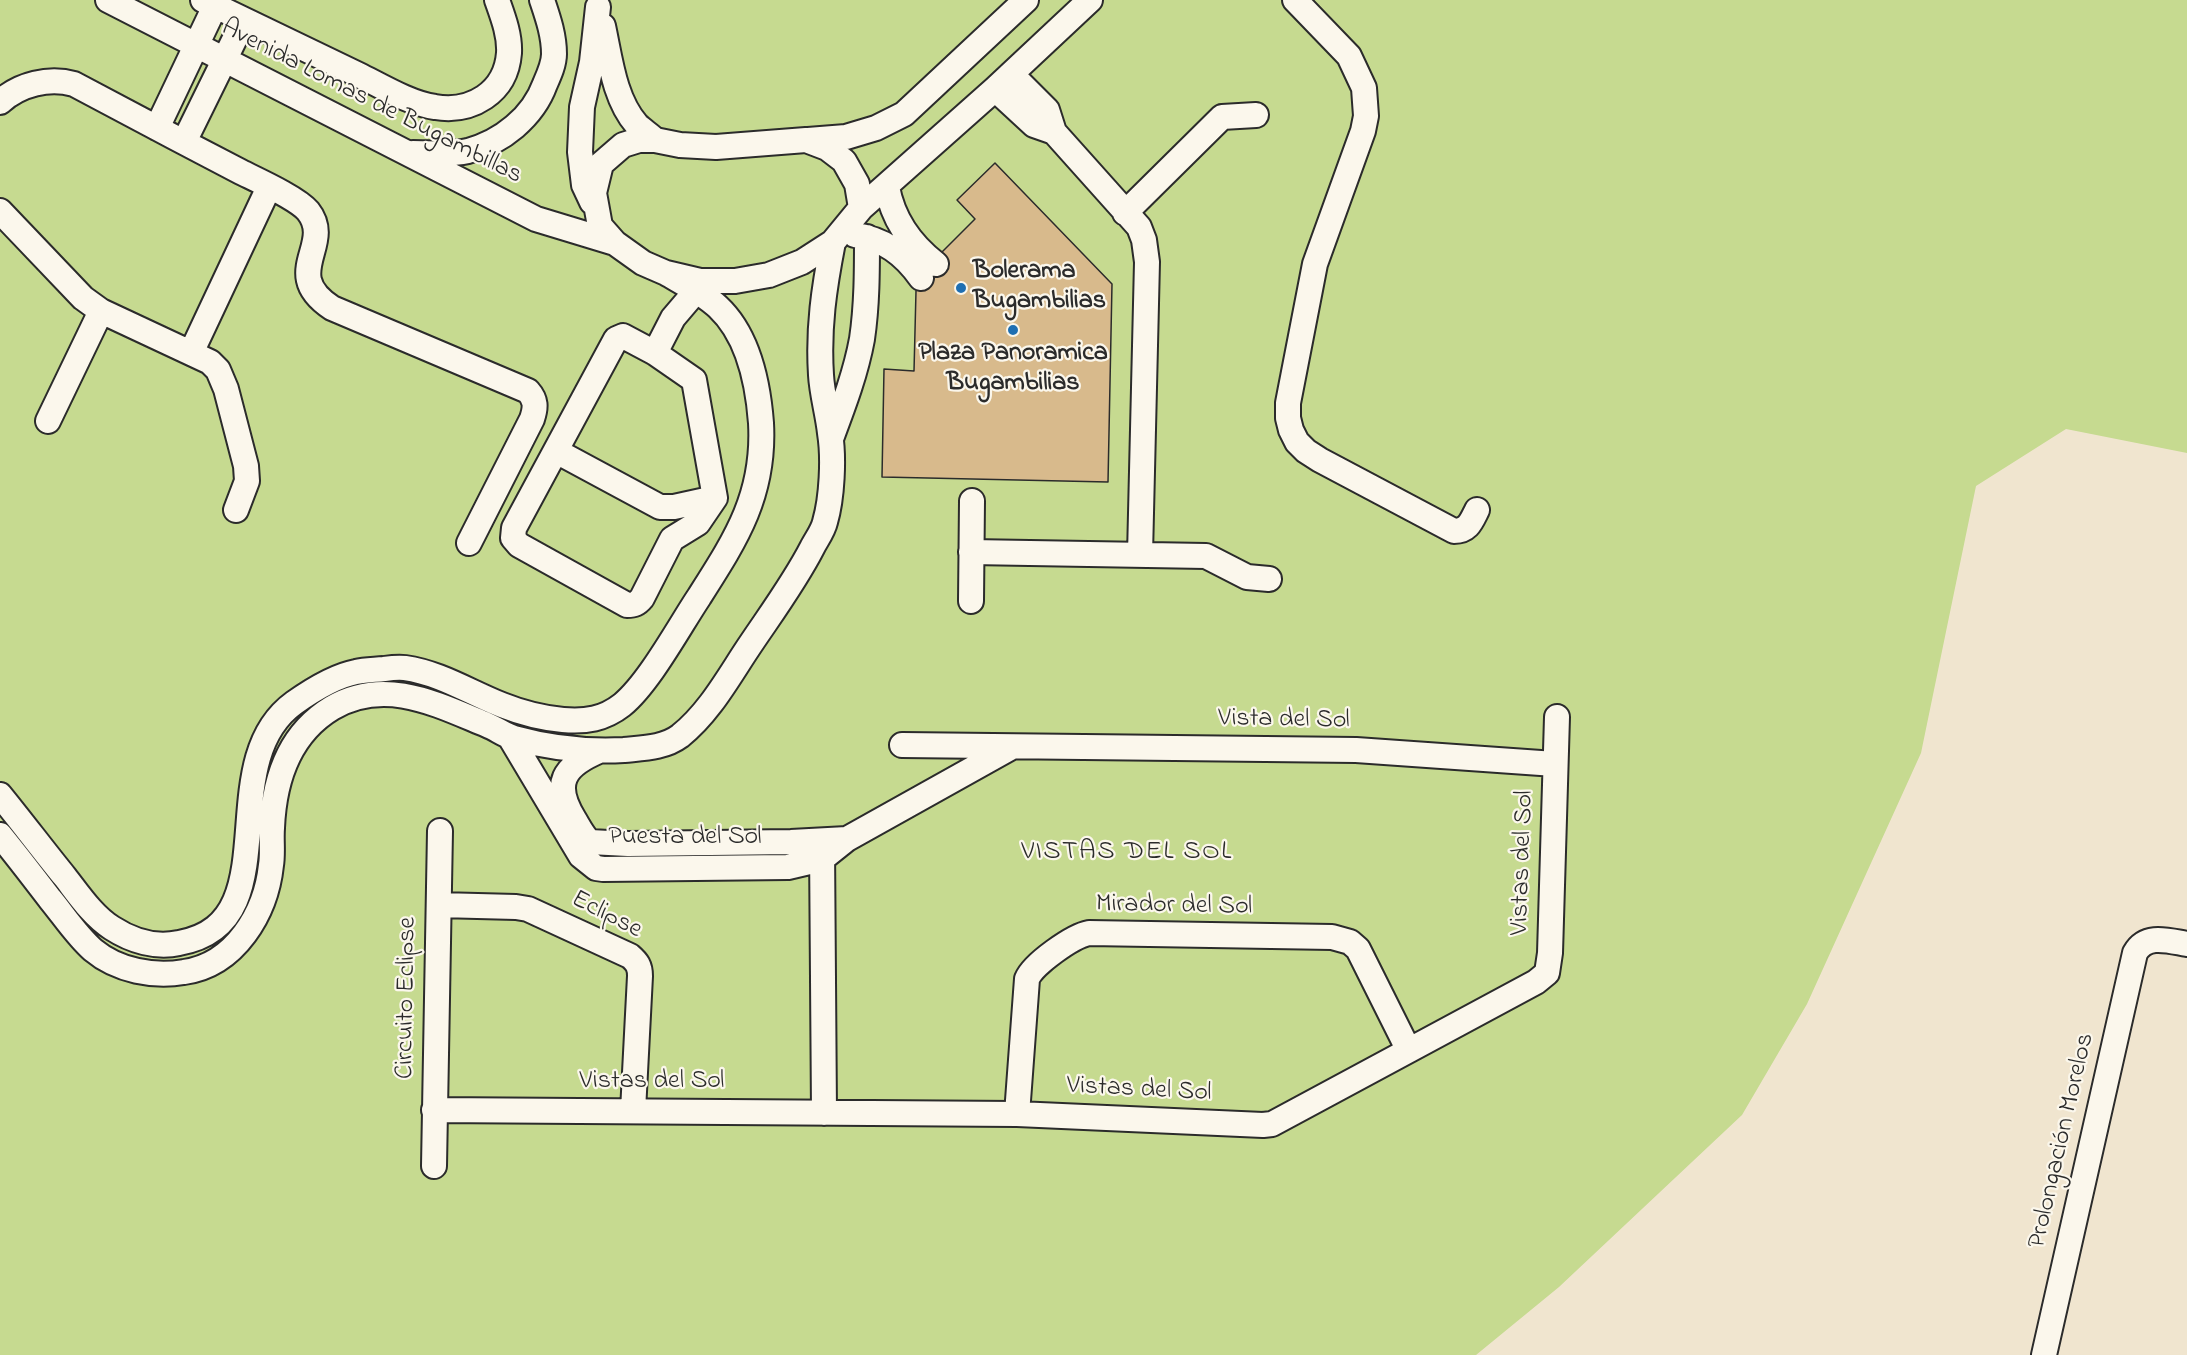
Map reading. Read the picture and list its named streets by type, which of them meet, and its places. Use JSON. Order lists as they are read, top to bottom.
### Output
{
  "streets": {
    "street": [
      "Avenida Lomas de Bugambillas",
      "Vista del Sol",
      "Puesta del Sol",
      "Vistas del Sol",
      "Mirador del Sol",
      "Eclipse",
      "Circuito Eclipse",
      "Prolongación Morelos"
    ]
  },
  "crossings": [
    ["Vista del Sol", "Vistas del Sol"],
    ["Vistas del Sol", "Mirador del Sol"],
    ["Vistas del Sol", "Eclipse"],
    ["Vistas del Sol", "Circuito Eclipse"],
    ["Eclipse", "Circuito Eclipse"]
  ],
  "districts": ["VISTAS DEL SOL"],
  "places": ["Bolerama Bugambilias", "Plaza Panoramica Bugambilias"]
}
